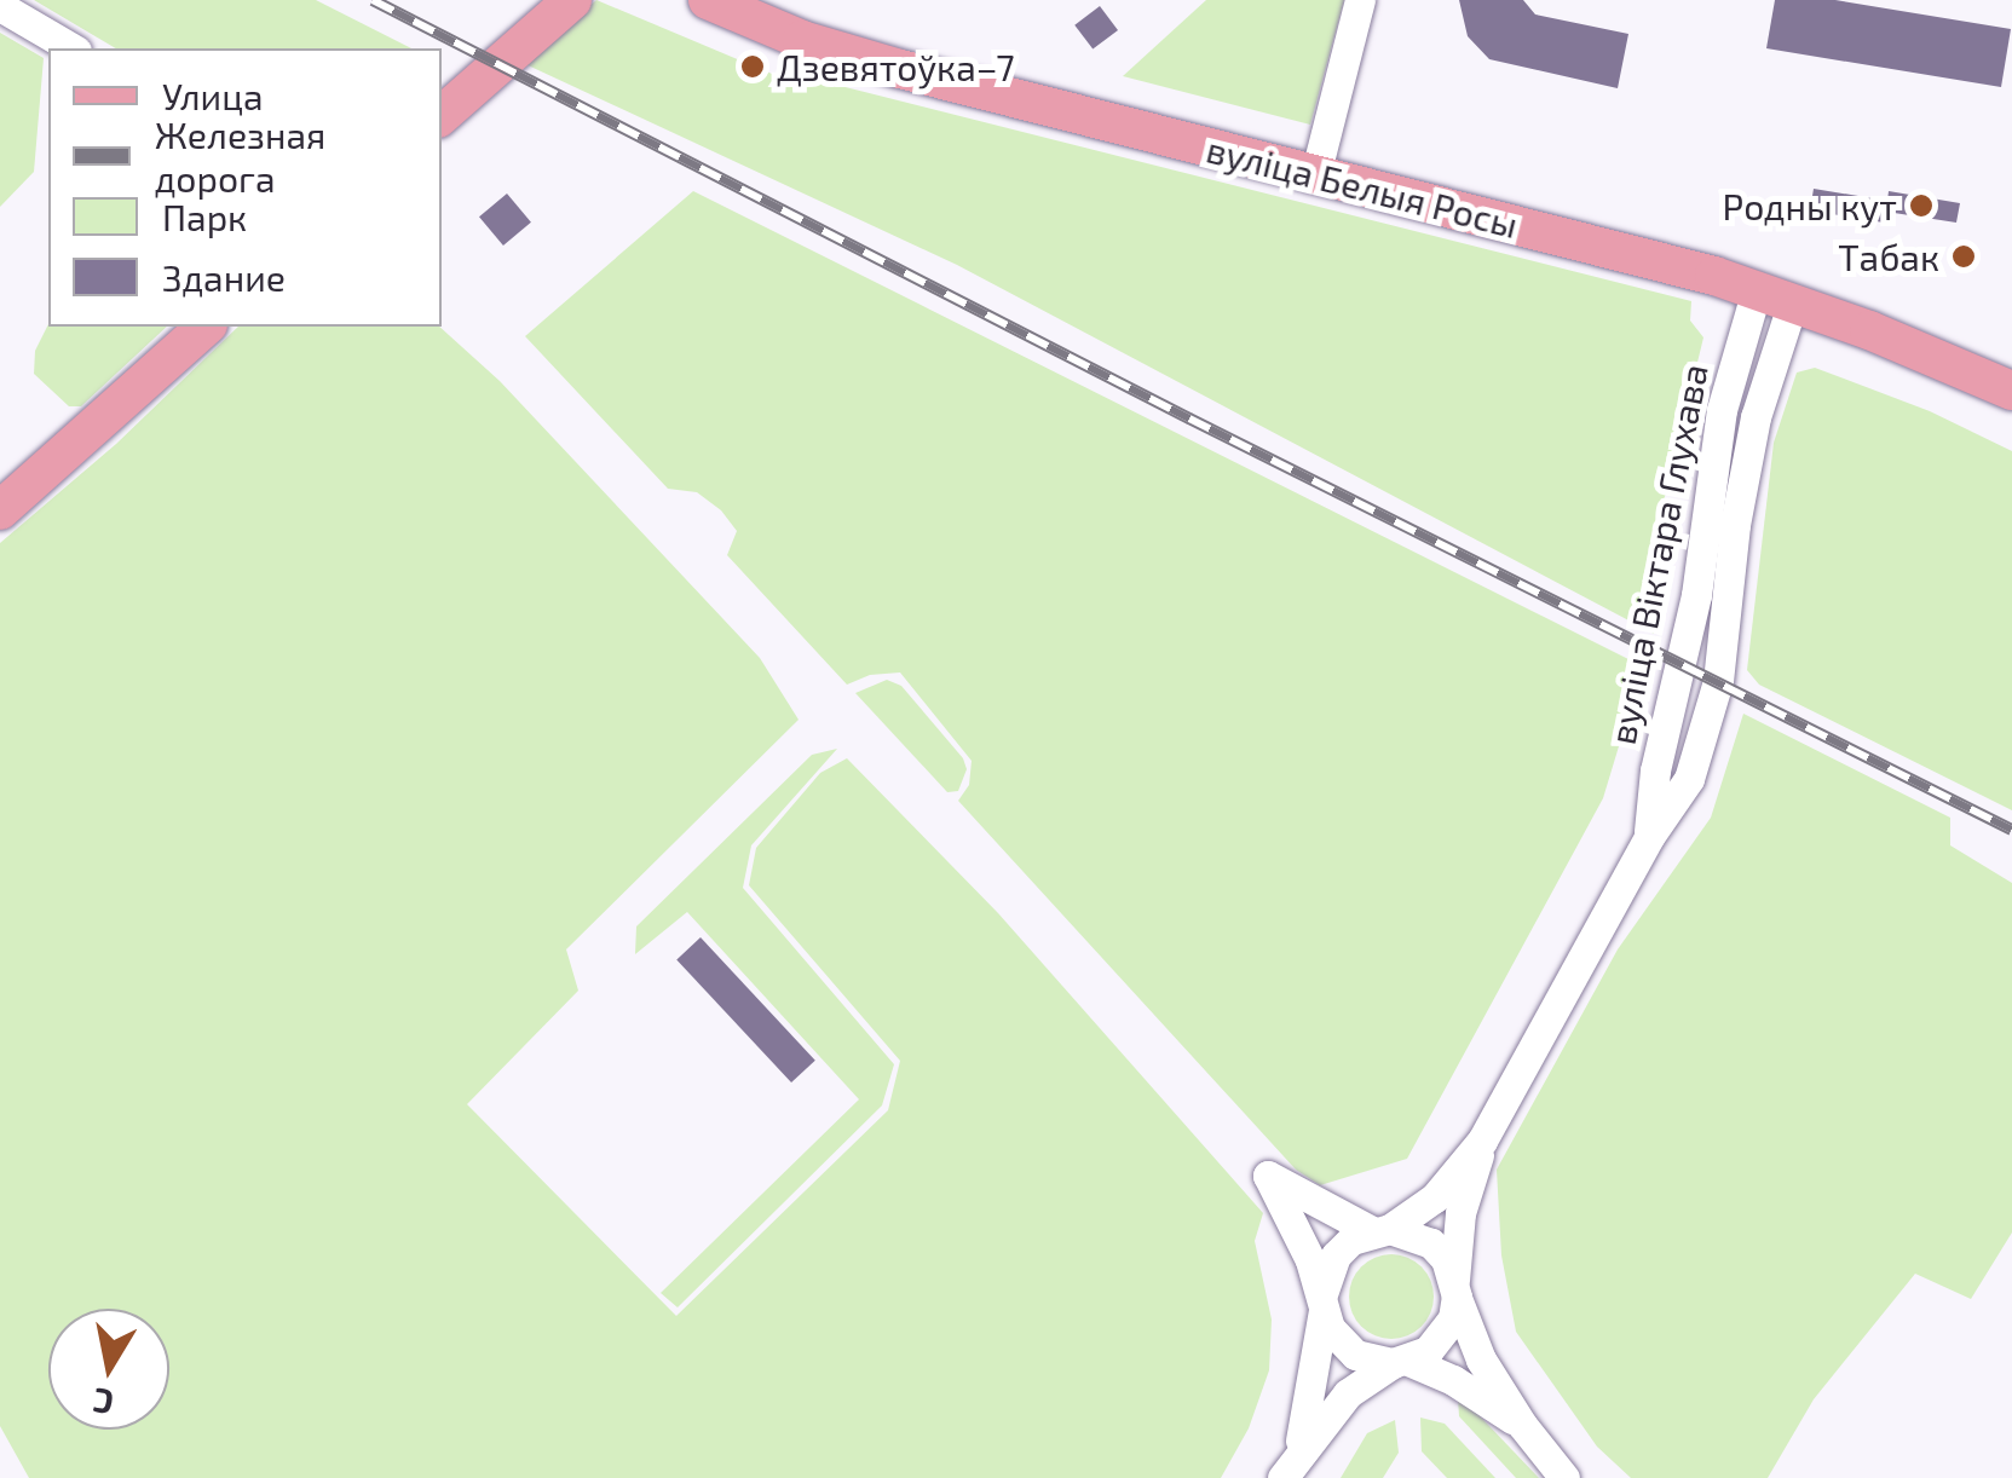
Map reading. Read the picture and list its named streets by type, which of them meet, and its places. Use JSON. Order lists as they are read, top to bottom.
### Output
{
  "streets": {
    "main road": ["вуліца Белыя Росы"],
    "street": ["вуліца Віктара Глухава"]
  },
  "crossings": [
    ["вуліца Белыя Росы", "вуліца Віктара Глухава"]
  ],
  "places": ["Дзевятоўка–7", "Родны кут", "Табак"],
  "legend": [
    "Улица",
    "Железная дорога",
    "Парк",
    "Здание"
  ],
  "north": "bottom"
}
